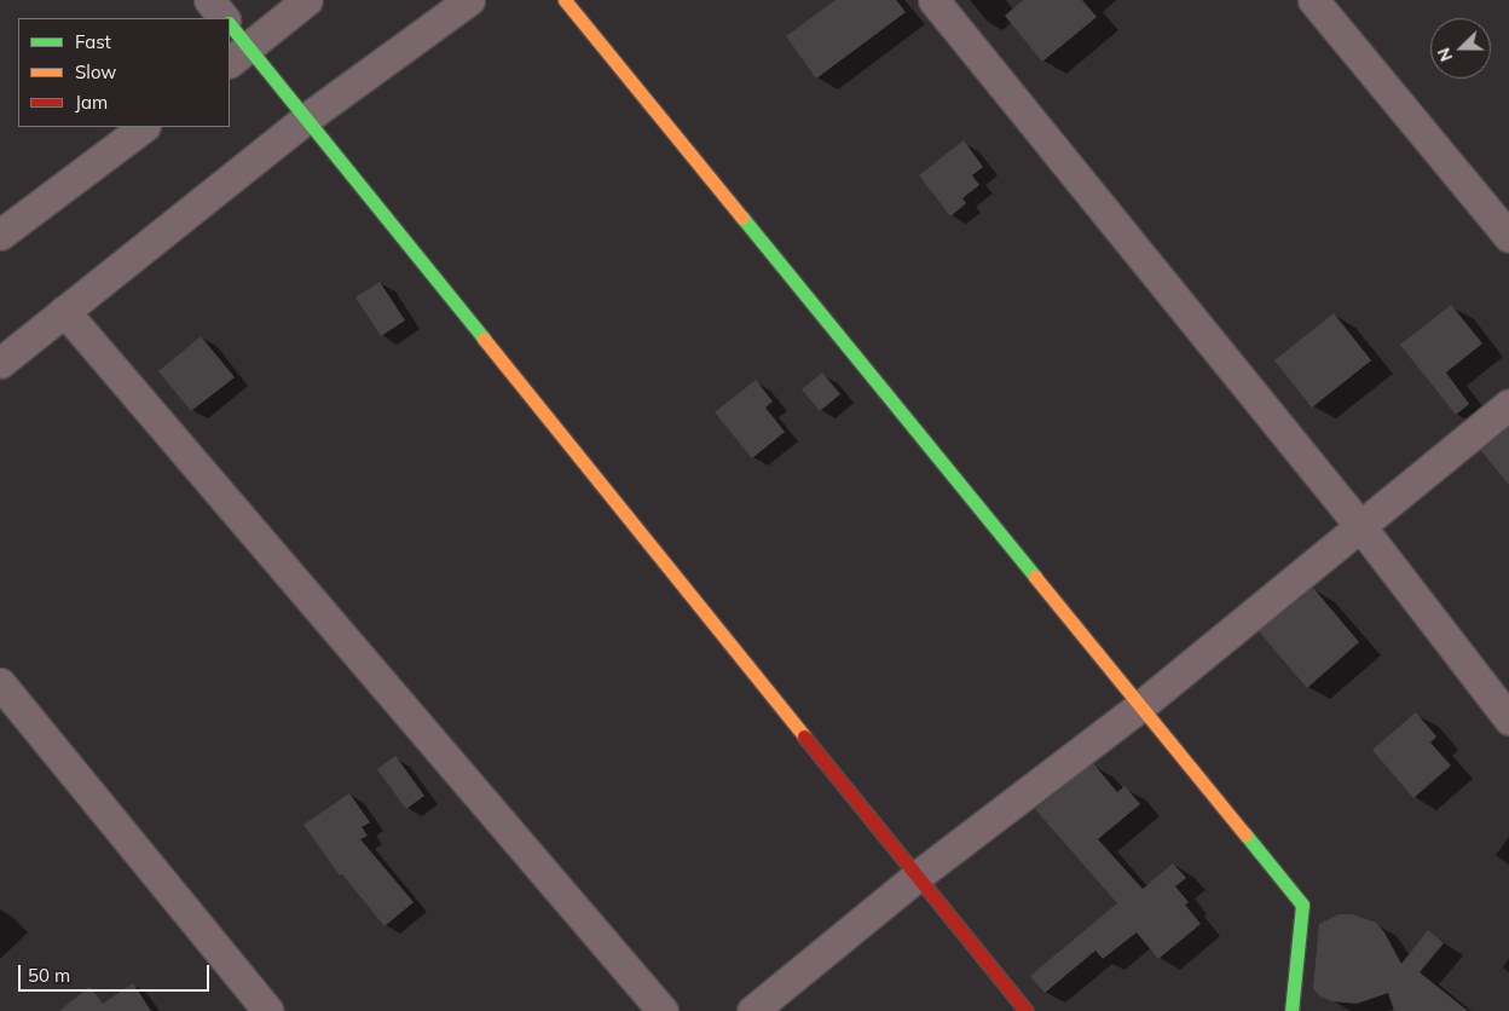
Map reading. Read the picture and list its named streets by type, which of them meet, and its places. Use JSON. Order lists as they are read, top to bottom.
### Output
{
  "legend": ["Fast", "Slow", "Jam"],
  "scale_bar": "50 m",
  "north": "left"
}
